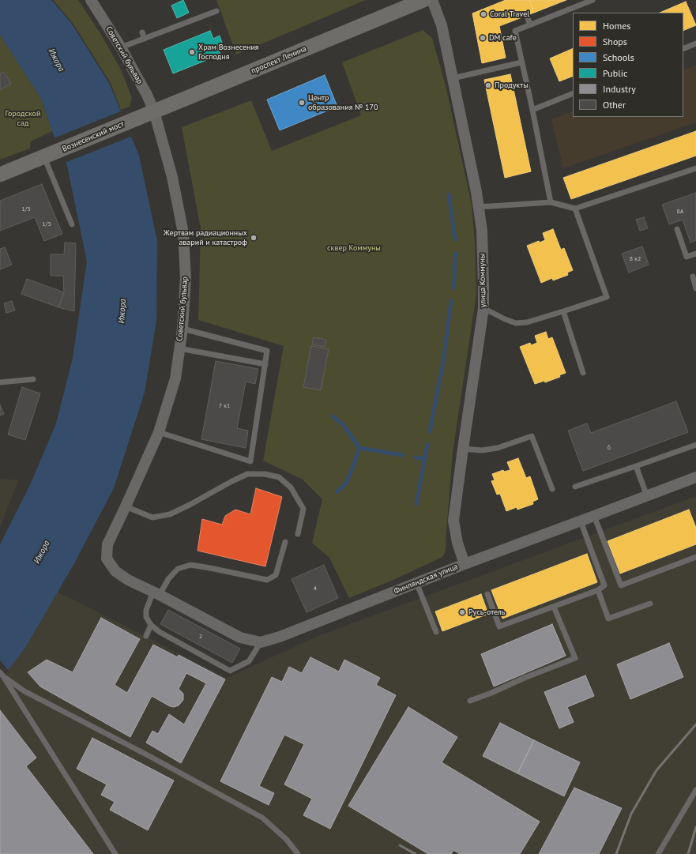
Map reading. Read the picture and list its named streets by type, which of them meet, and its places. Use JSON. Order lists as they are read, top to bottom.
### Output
{
  "streets": {
    "main road": ["проспект Ленина", "Вознесенский мост"],
    "street": ["Советский бульвар", "улица Коммуны", "Финляндская улица"]
  },
  "crossings": [
    ["Советский бульвар", "проспект Ленина"],
    ["Советский бульвар", "Финляндская улица"],
    ["проспект Ленина", "Вознесенский мост"],
    ["улица Коммуны", "Финляндская улица"]
  ],
  "water": ["Ижора"],
  "parks": ["Городской сад", "сквер Коммуны"],
  "places": [
    "Coral Travel",
    "DM cafe",
    "Храм Вознесения Господня",
    "Продукты",
    "Центр образования № 170",
    "Жертвам радиационных аварий и катастроф",
    "Русь-отель"
  ],
  "house_numbers": [
    "1/5",
    "8А",
    "1/5",
    "8 к2",
    "7 к1",
    "6",
    "4",
    "2"
  ],
  "legend": [
    "Homes",
    "Shops",
    "Schools",
    "Public",
    "Industry",
    "Other"
  ]
}
